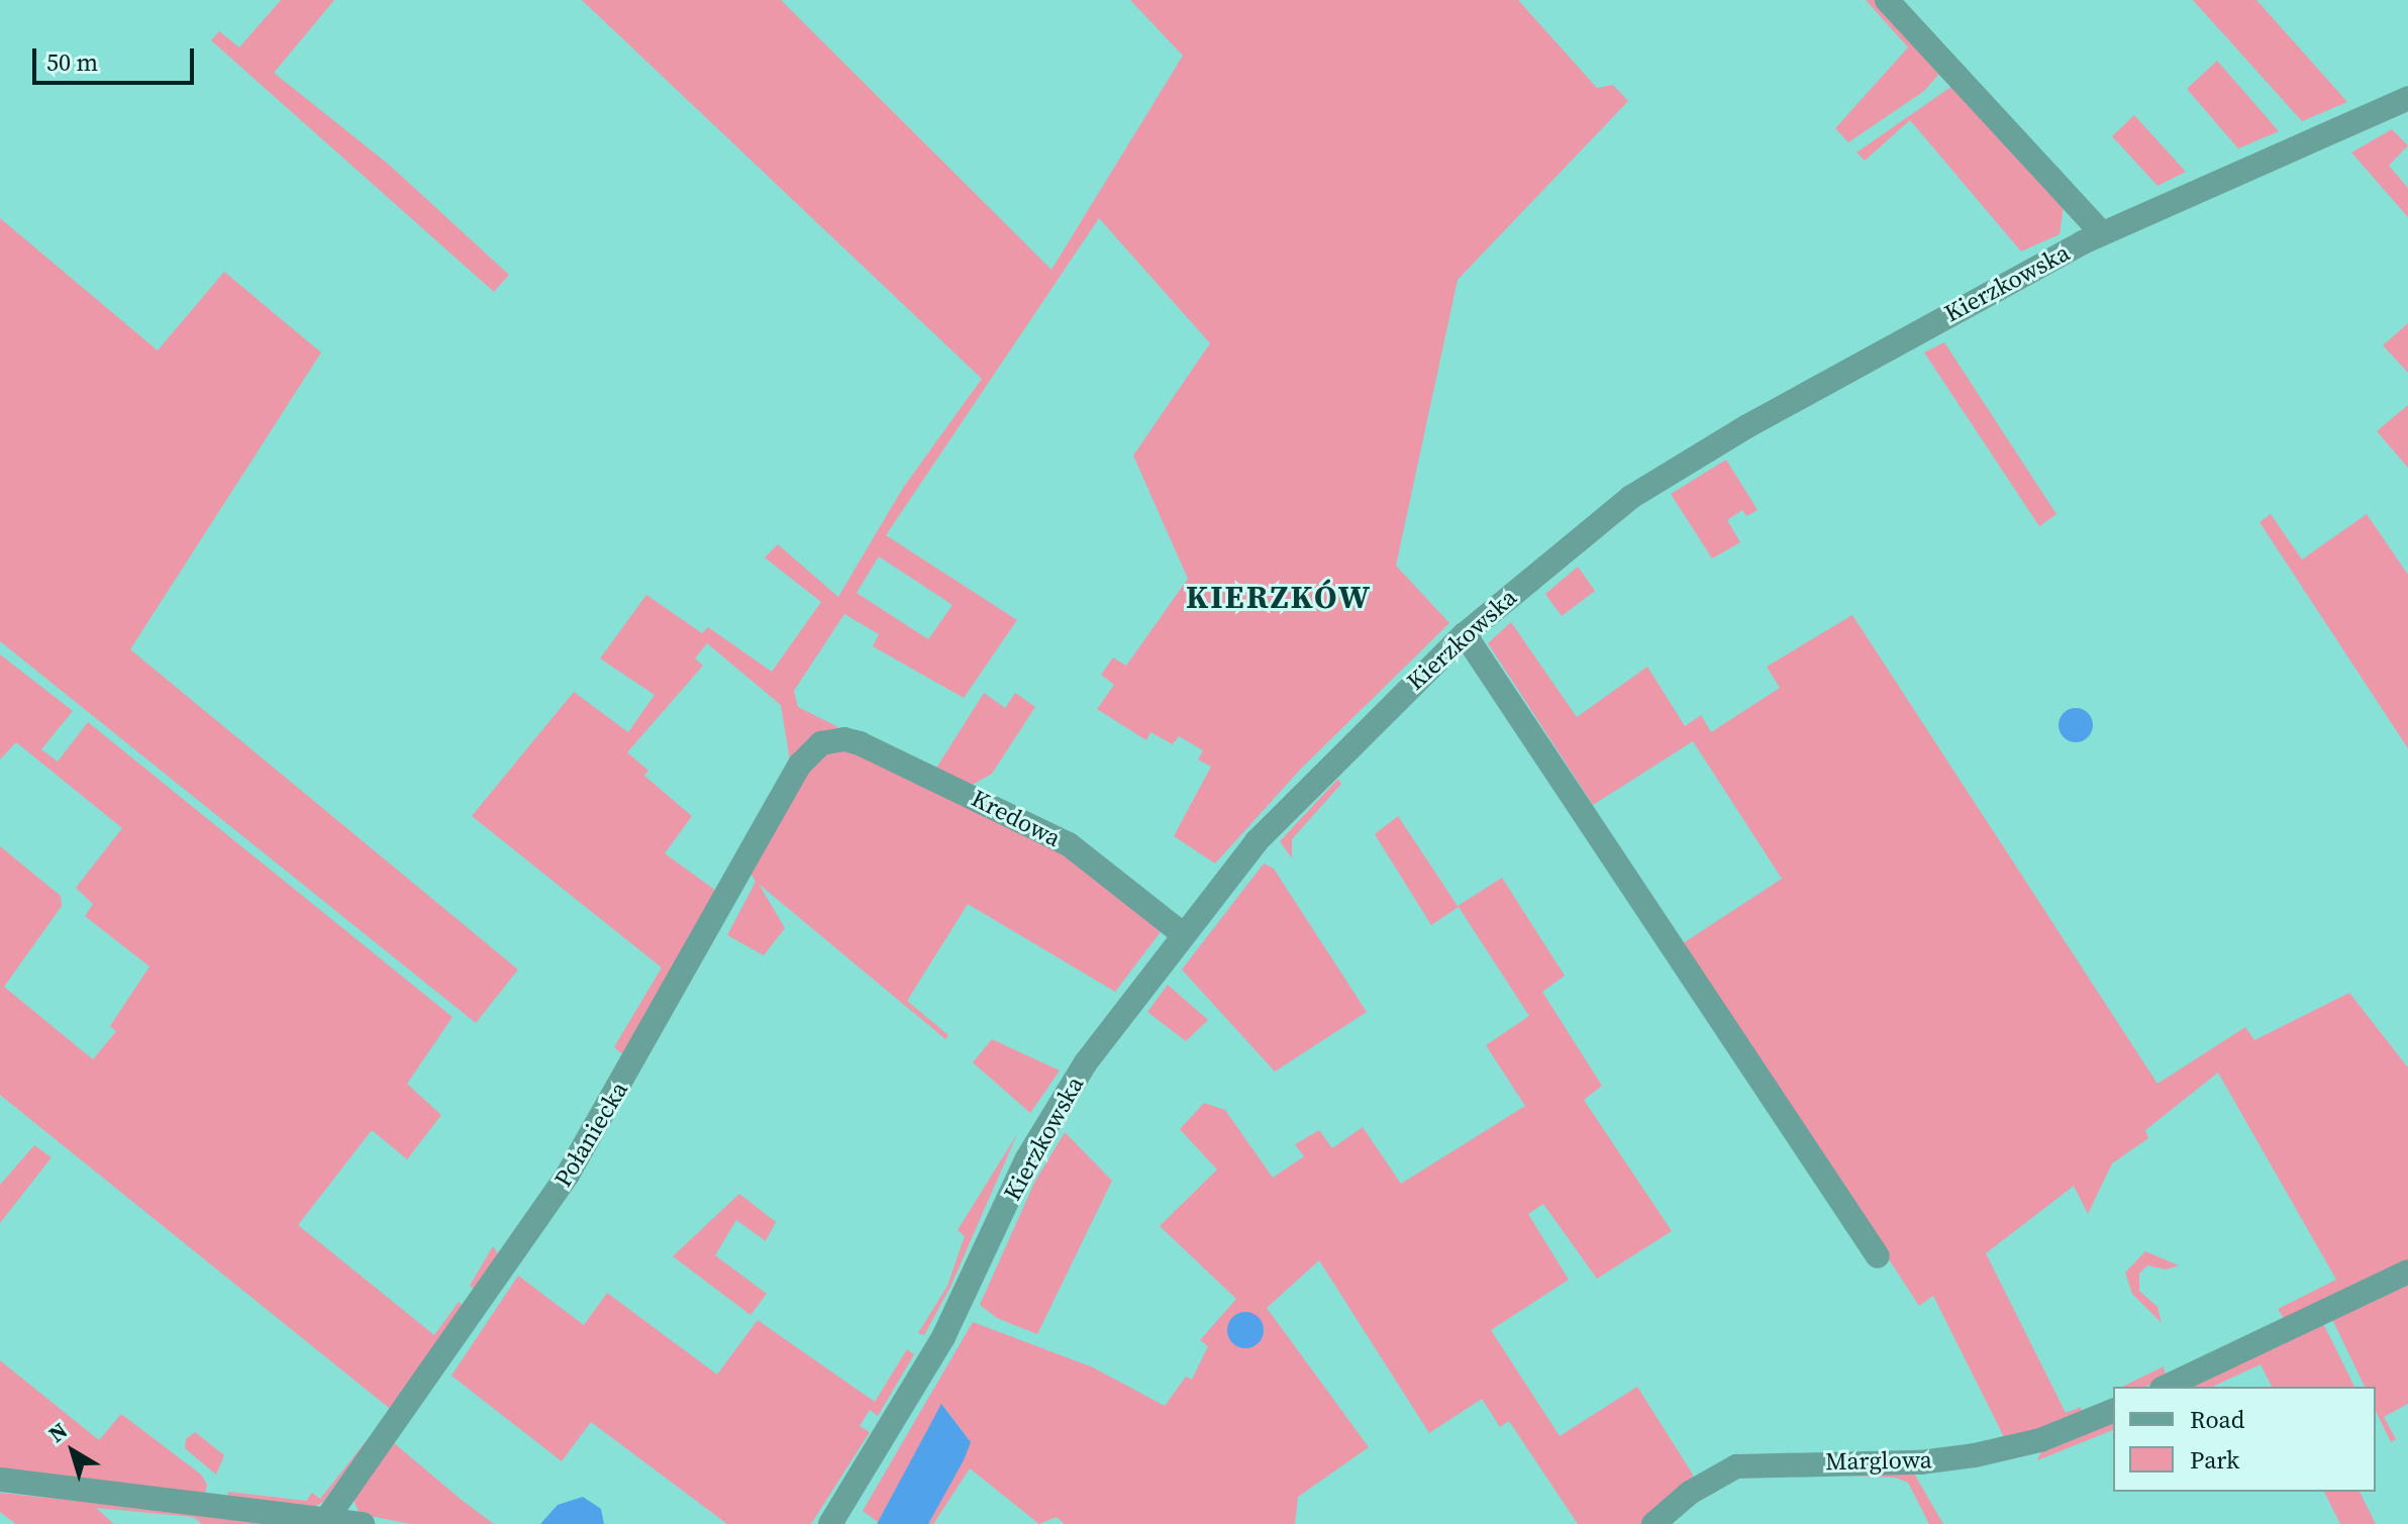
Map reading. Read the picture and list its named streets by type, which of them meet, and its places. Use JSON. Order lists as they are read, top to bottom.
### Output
{
  "streets": {
    "street": [
      "Kierzkowska",
      "Kredowa",
      "Połaniecka",
      "Marglowa"
    ]
  },
  "crossings": [
    ["Kierzkowska", "Kredowa"],
    ["Kredowa", "Połaniecka"]
  ],
  "districts": ["KIERZKÓW"],
  "legend": ["Road", "Park"],
  "scale_bar": "50 m",
  "north": "top left"
}
